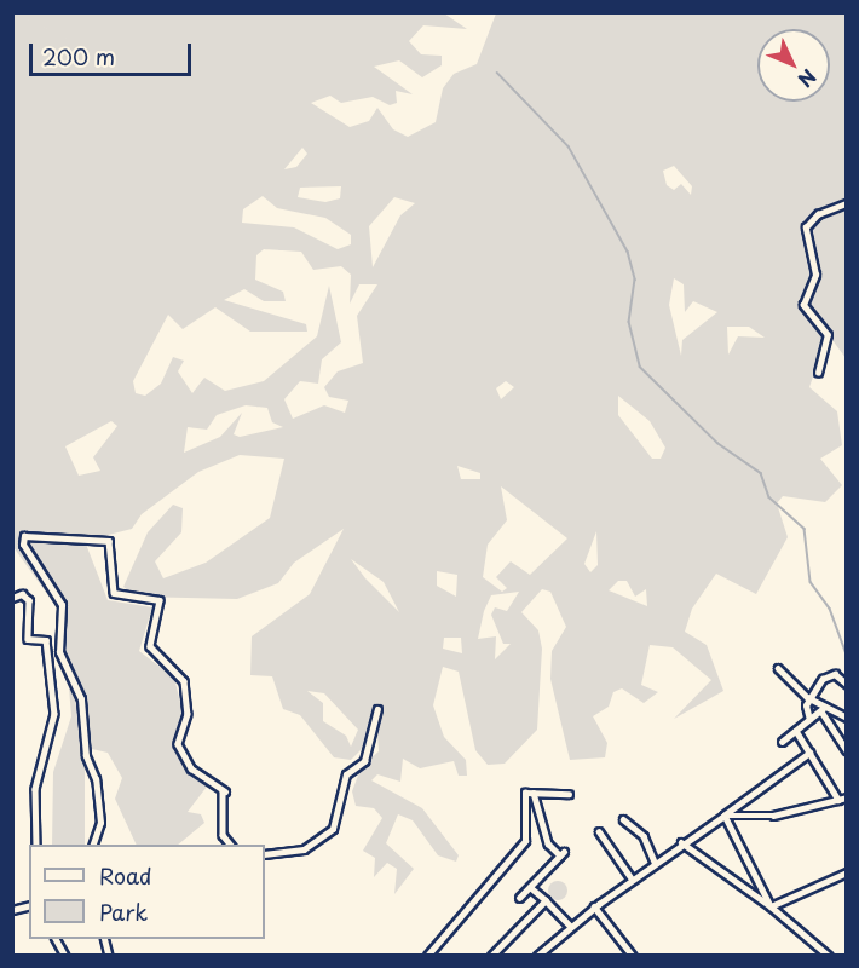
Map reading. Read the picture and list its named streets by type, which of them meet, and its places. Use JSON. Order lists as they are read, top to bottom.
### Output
{
  "legend": ["Road", "Park"],
  "scale_bar": "200 m",
  "north": "bottom right"
}
